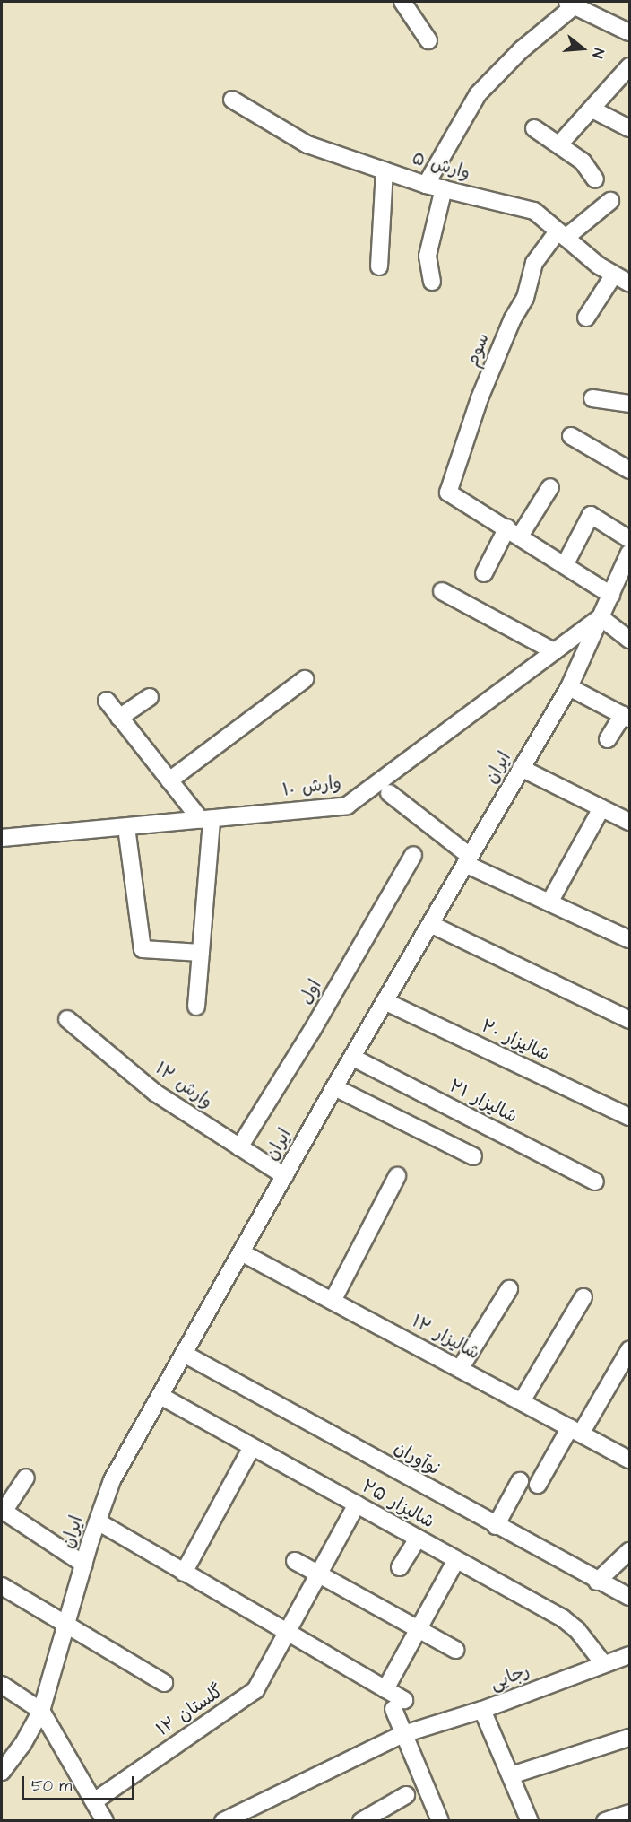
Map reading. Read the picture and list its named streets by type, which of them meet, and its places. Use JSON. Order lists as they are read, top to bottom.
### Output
{
  "streets": {
    "street": [
      "وارش ۵",
      "سوم",
      "ایران",
      "وارش ۱۰",
      "اول",
      "شالیزار ۲۰",
      "وارش ۱۲",
      "شالیزار ۲۱",
      "شالیزار ۱۲",
      "نوآوران",
      "شالیزار ۲۵",
      "رجایی",
      "گلستان ۱۲"
    ]
  },
  "crossings": [
    ["وارش ۵", "سوم"],
    ["ایران", "وارش ۱۰"],
    ["ایران", "شالیزار ۲۰"],
    ["ایران", "وارش ۱۲"],
    ["ایران", "شالیزار ۲۱"],
    ["ایران", "شالیزار ۱۲"],
    ["ایران", "نوآوران"],
    ["ایران", "شالیزار ۲۵"],
    ["اول", "وارش ۱۲"],
    ["شالیزار ۲۵", "رجایی"],
    ["شالیزار ۲۵", "گلستان ۱۲"]
  ],
  "scale_bar": "50 m",
  "north": "right"
}
